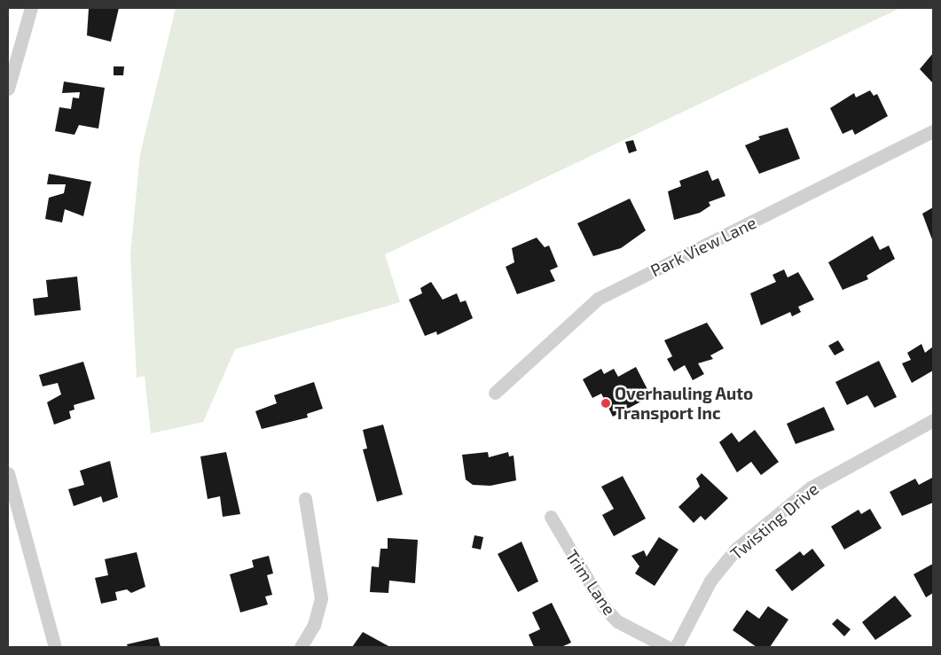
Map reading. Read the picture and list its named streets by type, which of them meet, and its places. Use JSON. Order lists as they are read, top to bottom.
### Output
{
  "streets": {
    "street": ["Park View Lane", "Twisting Drive", "Trim Lane"]
  },
  "places": ["Overhauling Auto Transport Inc"]
}
